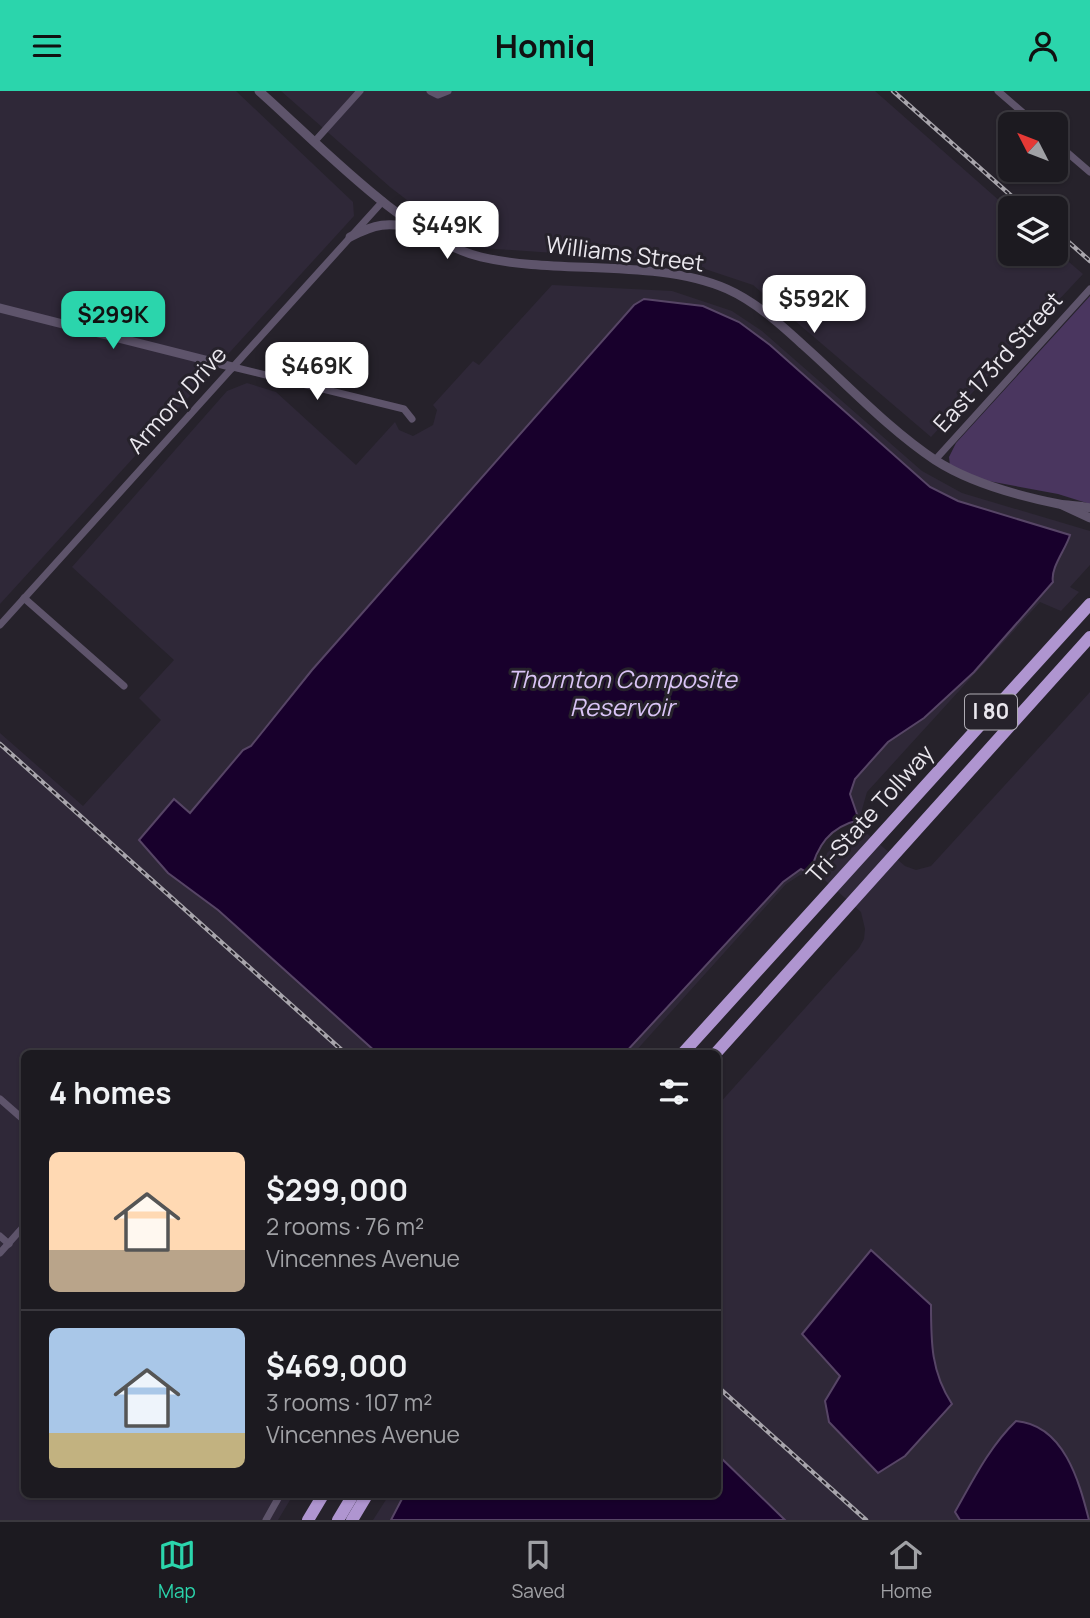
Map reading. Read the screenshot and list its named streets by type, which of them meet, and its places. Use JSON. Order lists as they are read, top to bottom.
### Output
{
  "streets": {
    "highway": ["I 80", "Tri-State Tollway"],
    "street": ["Williams Street", "East 173rd Street", "Armory Drive"]
  },
  "crossings": [
    ["Williams Street", "East 173rd Street"],
    ["Williams Street", "Armory Drive"]
  ],
  "water": ["Thornton Composite Reservoir"],
  "north": "top left",
  "page": {
    "header": "Homiq",
    "price": [
      "$449K",
      "$592K",
      "$299K",
      "$469K"
    ],
    "heading": "4 homes",
    "list": [
      {
        "name": "$299,000",
        "note": "2 rooms · 76 m² · Vincennes Avenue"
      },
      {
        "name": "$469,000",
        "note": "3 rooms · 107 m² · Vincennes Avenue"
      }
    ],
    "tabs": ["Map", "Saved", "Home"]
  }
}
